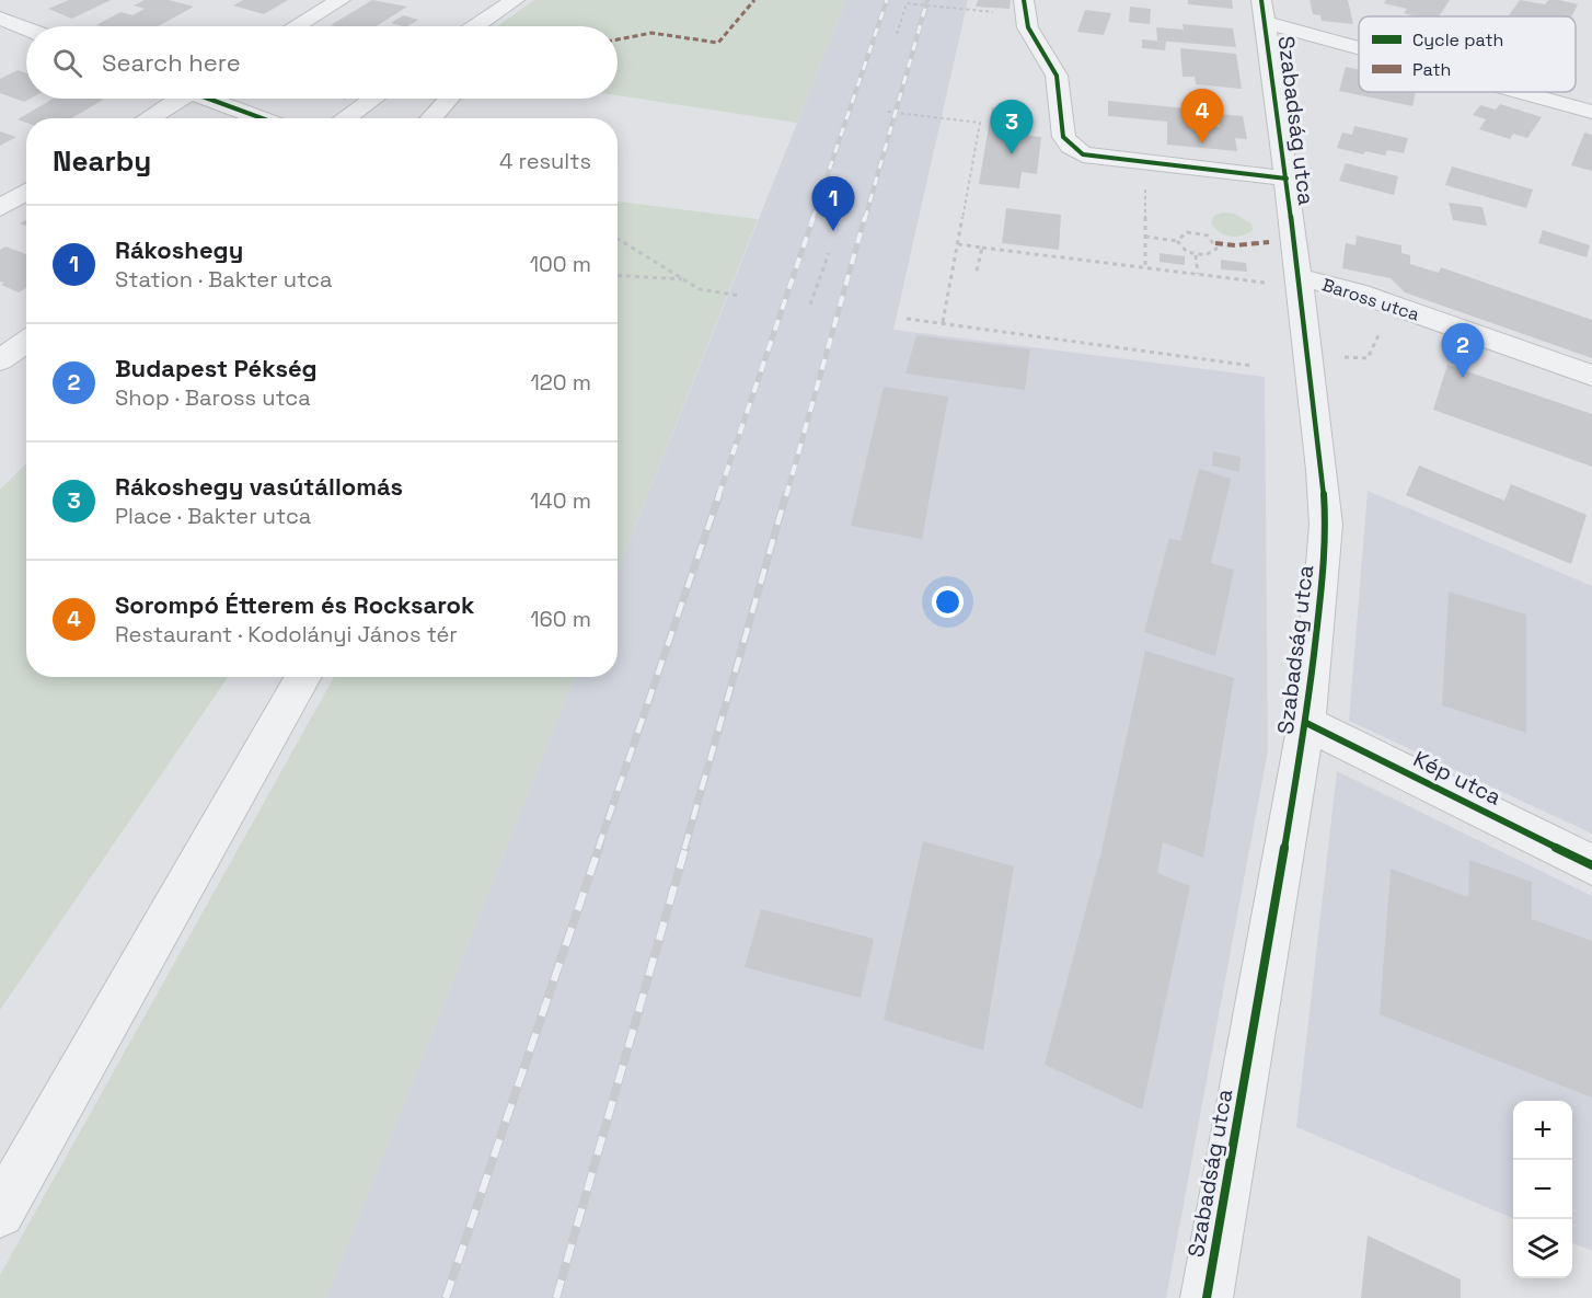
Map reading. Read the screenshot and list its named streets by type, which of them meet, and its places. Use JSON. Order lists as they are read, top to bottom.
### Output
{
  "streets": {
    "street": ["Szabadság utca", "Baross utca", "Kép utca"]
  },
  "crossings": [
    ["Szabadság utca", "Baross utca"],
    ["Szabadság utca", "Kép utca"]
  ],
  "legend": ["Cycle path", "Path"],
  "page": {
    "search": "Search here",
    "pins": [
      "4",
      "3",
      "1",
      "2"
    ],
    "heading": ["Nearby", "4 results"],
    "list": [
      {
        "mark": "1",
        "name": "Rákoshegy",
        "note": "Station · Bakter utca",
        "value": "100 m"
      },
      {
        "mark": "2",
        "name": "Budapest Pékség",
        "note": "Shop · Baross utca",
        "value": "120 m"
      },
      {
        "mark": "3",
        "name": "Rákoshegy vasútállomás",
        "note": "Place · Bakter utca",
        "value": "140 m"
      },
      {
        "mark": "4",
        "name": "Sorompó Étterem és Rocksarok",
        "note": "Restaurant · Kodolányi János tér",
        "value": "160 m"
      }
    ],
    "map_buttons": ["+", "−"]
  }
}
